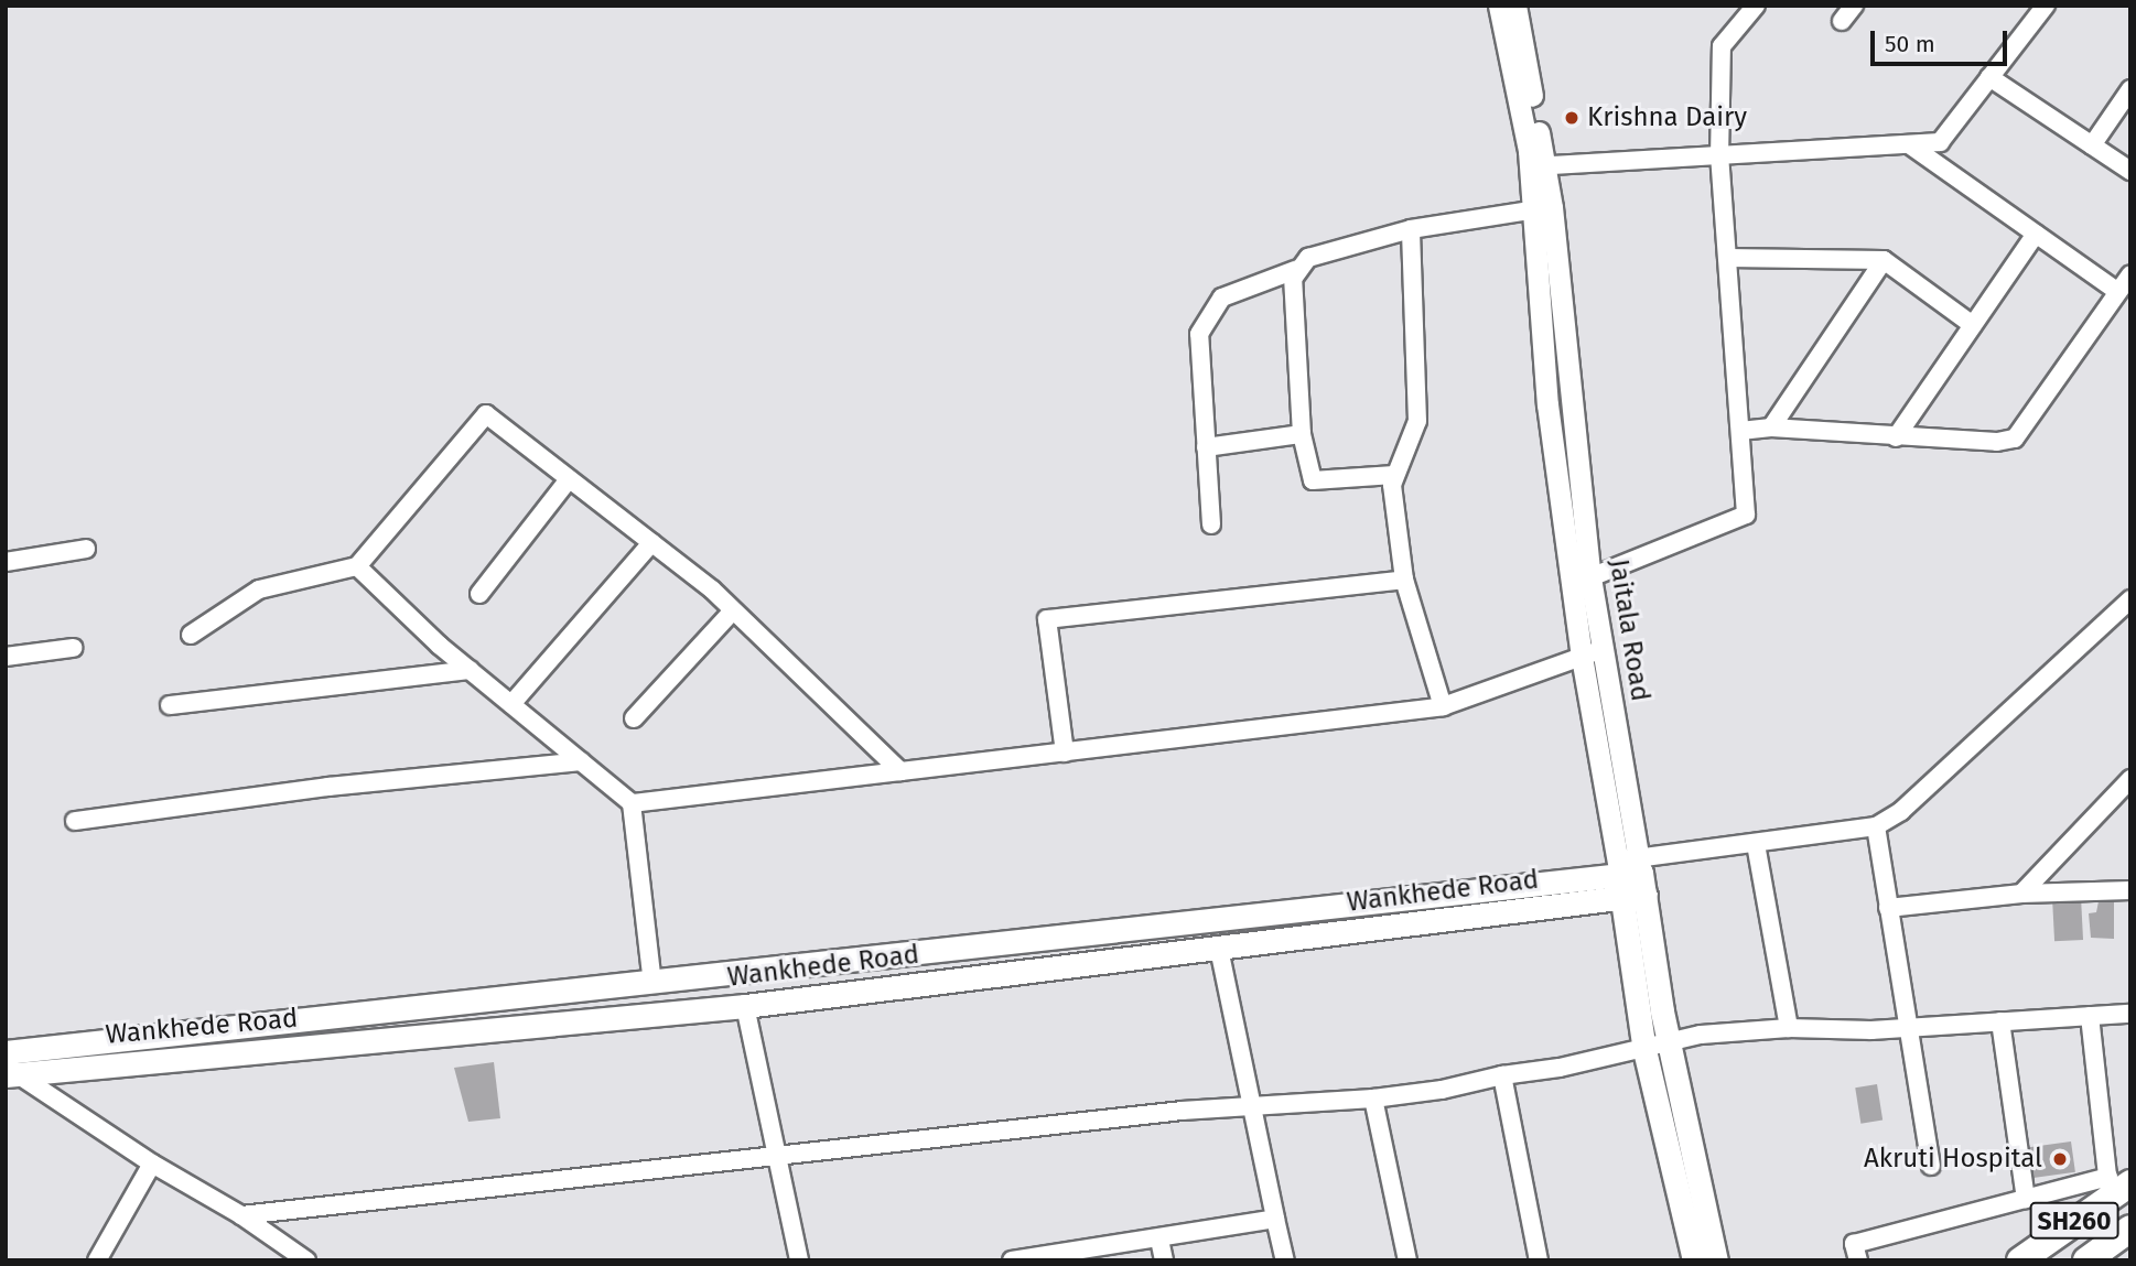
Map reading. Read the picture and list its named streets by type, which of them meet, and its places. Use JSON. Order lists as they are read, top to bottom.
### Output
{
  "streets": {
    "main road": ["Jaitala Road", "Wankhede Road", "SH260"]
  },
  "crossings": [
    ["Jaitala Road", "Wankhede Road"]
  ],
  "places": ["Krishna Dairy", "Akruti Hospital"],
  "scale_bar": "50 m"
}
